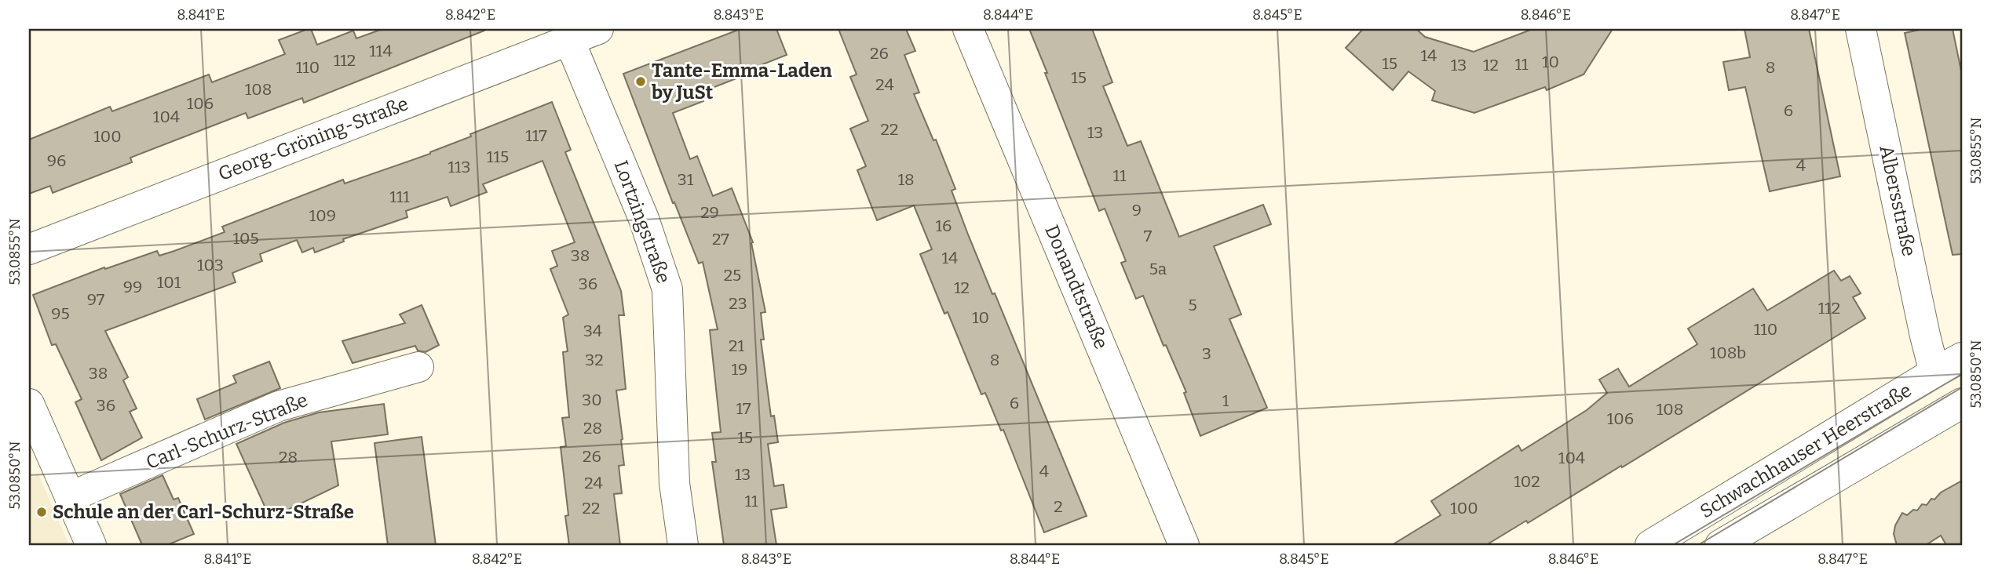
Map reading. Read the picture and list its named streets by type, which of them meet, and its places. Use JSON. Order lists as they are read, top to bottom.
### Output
{
  "streets": {
    "street": [
      "Georg-Gröning-Straße",
      "Albersstraße",
      "Lortzingstraße",
      "Donandtstraße",
      "Carl-Schurz-Straße",
      "Schwachhauser Heerstraße"
    ]
  },
  "crossings": [
    ["Georg-Gröning-Straße", "Lortzingstraße"],
    ["Albersstraße", "Schwachhauser Heerstraße"]
  ],
  "places": ["Tante-Emma-Laden by JuSt", "Schule an der Carl-Schurz-Straße"],
  "house_numbers": [
    "114",
    "26",
    "14",
    "112",
    "10",
    "15",
    "11",
    "13",
    "12",
    "110",
    "8",
    "15",
    "24",
    "108",
    "106",
    "6",
    "104",
    "22",
    "13",
    "117",
    "100",
    "115",
    "96",
    "4",
    "113",
    "11",
    "31",
    "18",
    "111",
    "9",
    "29",
    "109",
    "16",
    "7",
    "105",
    "27",
    "38",
    "14",
    "103",
    "5a",
    "25",
    "101",
    "36",
    "99",
    "12",
    "97",
    "23",
    "5",
    "112",
    "95",
    "10",
    "110",
    "34",
    "21",
    "108b",
    "3",
    "32",
    "8",
    "19",
    "38",
    "30",
    "1",
    "6",
    "36",
    "17",
    "108",
    "106",
    "28",
    "15",
    "26",
    "28",
    "104",
    "4",
    "13",
    "102",
    "24",
    "11",
    "2",
    "22",
    "100"
  ],
  "coordinates": [
    "8.841°E",
    "8.842°E",
    "8.843°E",
    "8.844°E",
    "8.845°E",
    "8.846°E",
    "8.847°E",
    "53.0855°N",
    "53.0850°N"
  ]
}
